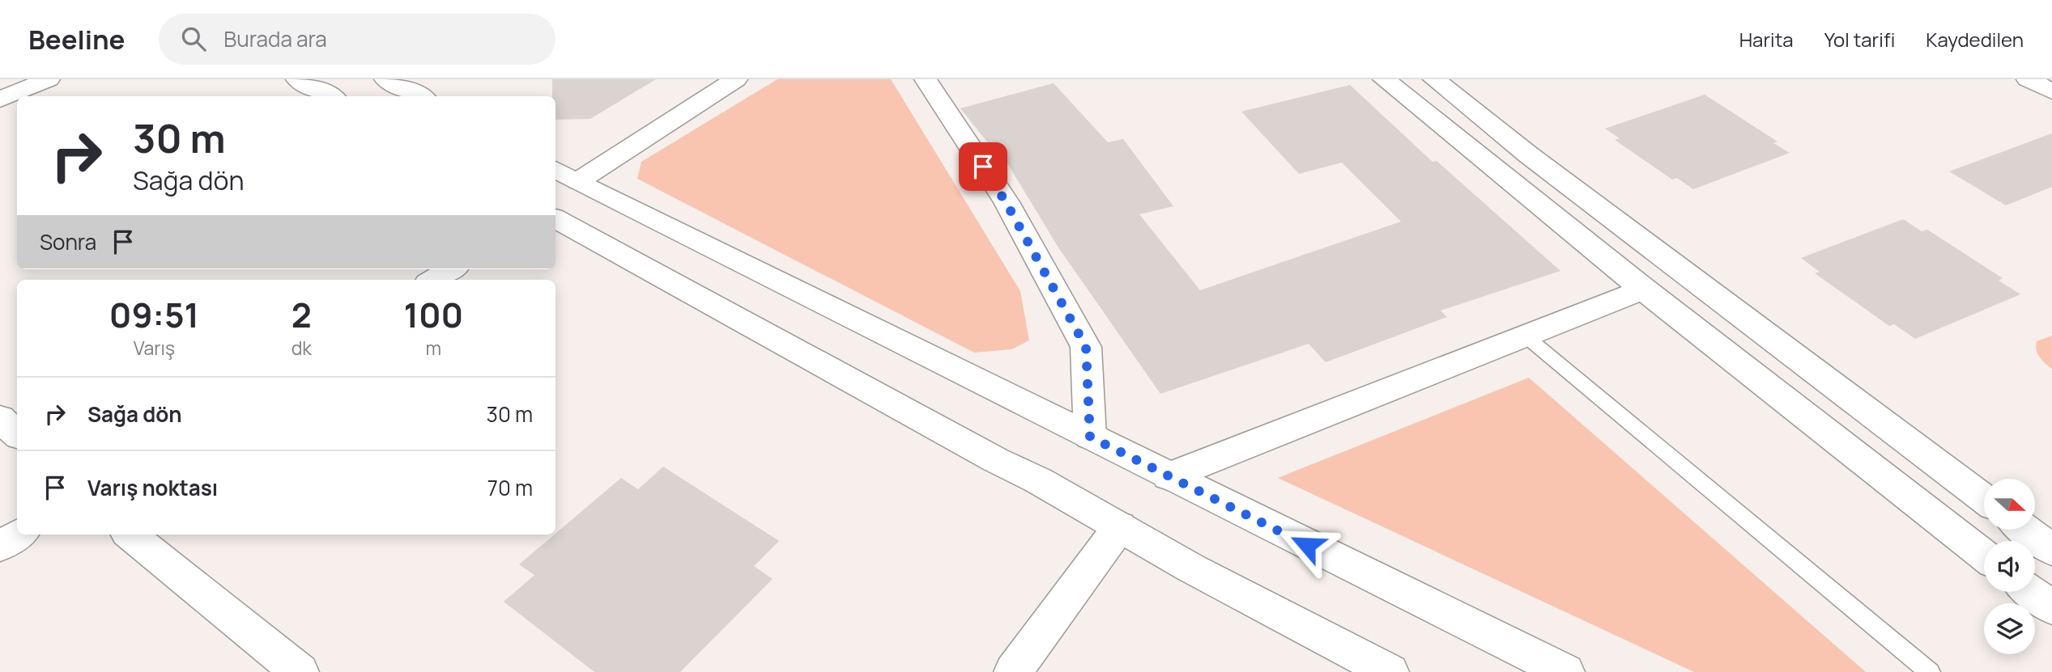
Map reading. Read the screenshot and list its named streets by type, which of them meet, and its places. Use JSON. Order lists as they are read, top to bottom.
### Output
{
  "north": "right",
  "page": {
    "header": "Beeline",
    "search": "Burada ara",
    "nav": ["Harita", "Yol tarifi", "Kaydedilen"],
    "turn": ["30 m", "Sağa dön"],
    "then": "Sonra",
    "eta": [
      "09:51",
      "Varış",
      "2",
      "dk",
      "100",
      "m"
    ],
    "list": [
      {
        "name": "Sağa dön",
        "value": "30 m"
      },
      {
        "name": "Varış noktası",
        "value": "70 m"
      }
    ]
  }
}
